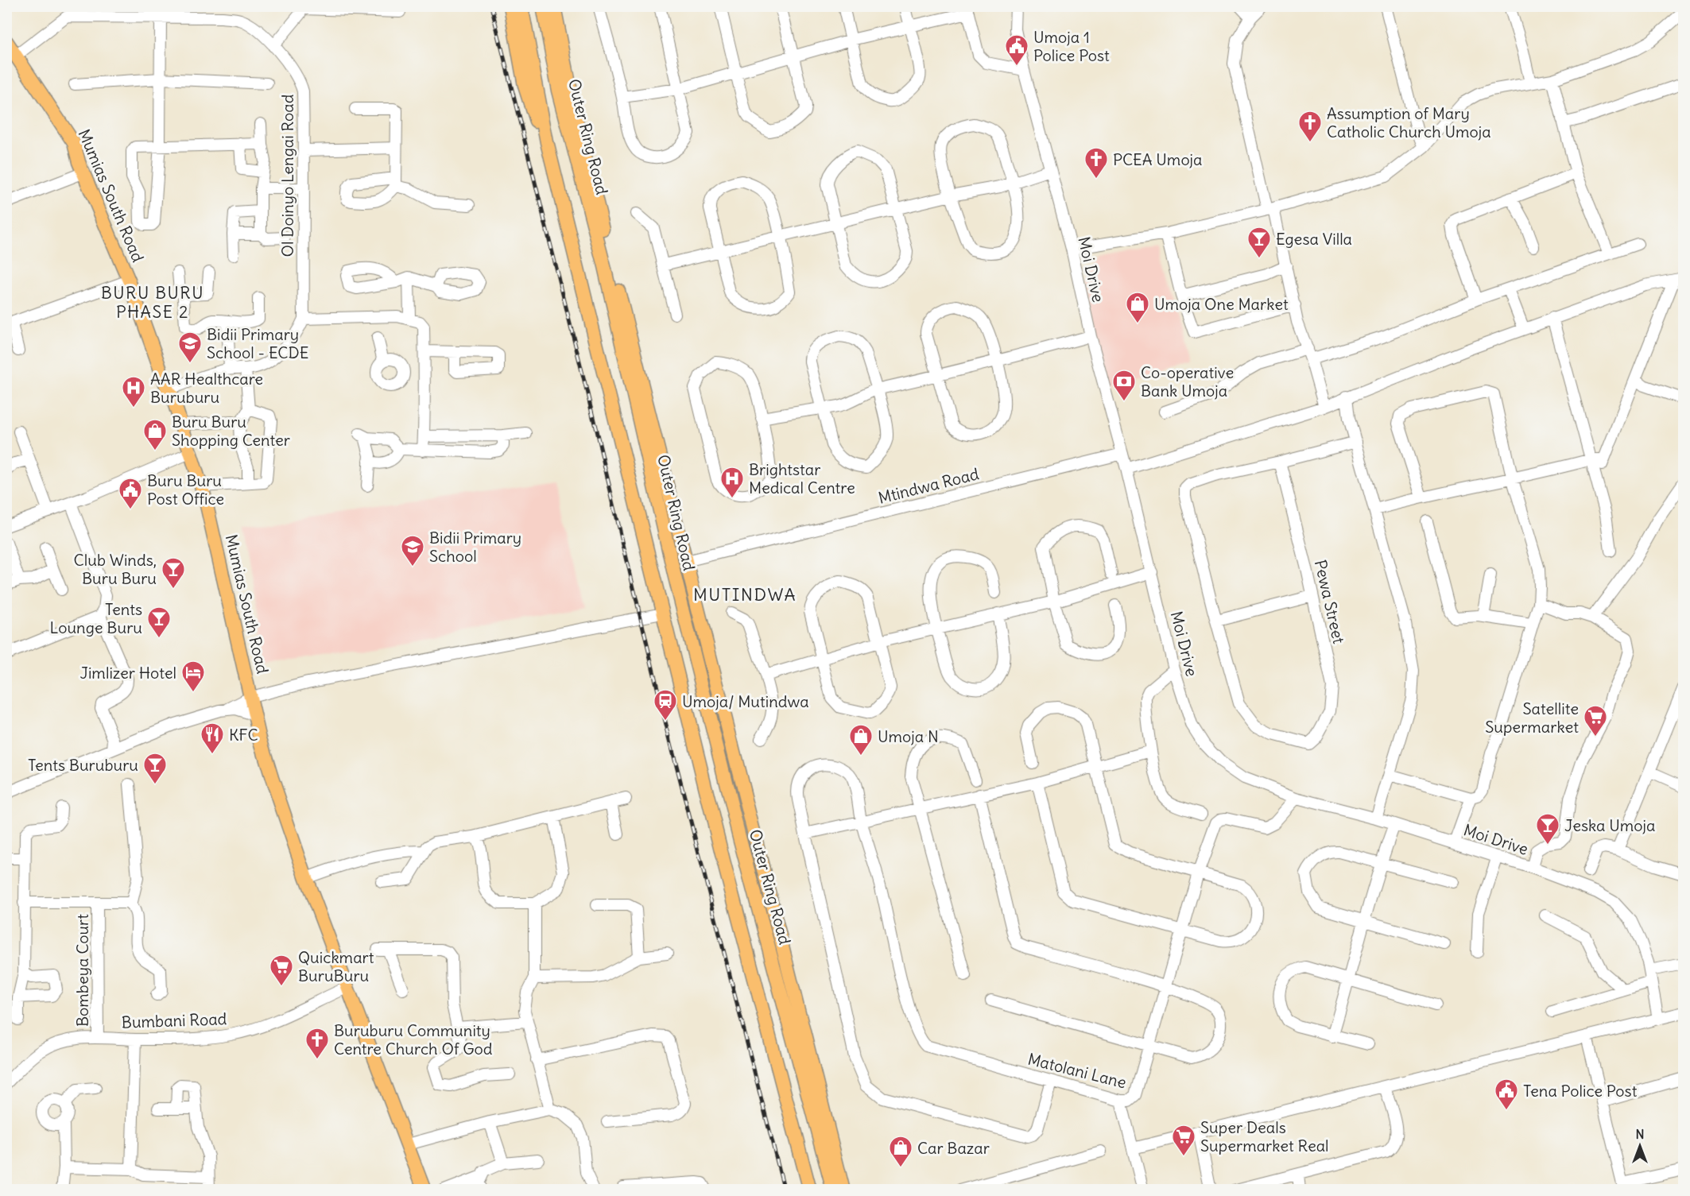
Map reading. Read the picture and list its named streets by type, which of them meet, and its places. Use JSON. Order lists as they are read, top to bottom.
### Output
{
  "streets": {
    "main road": ["Outer Ring Road", "Mumias South Road"],
    "street": [
      "Ol Doinyo Lengai Road",
      "Moi Drive",
      "Mtindwa Road",
      "Pewa Street",
      "Bombeya Court",
      "Bumbani Road",
      "Matolani Lane"
    ]
  },
  "crossings": [
    ["Ol Doinyo Lengai Road", "Mumias South Road"],
    ["Mumias South Road", "Bumbani Road"],
    ["Moi Drive", "Mtindwa Road"],
    ["Moi Drive", "Matolani Lane"],
    ["Bombeya Court", "Bumbani Road"]
  ],
  "districts": ["BURU BURU PHASE 2", "MUTINDWA"],
  "places": {
    "public building": ["Umoja 1 Police Post", "Buru Buru Post Office", "Tena Police Post"],
    "church": ["Assumption of Mary Catholic Church Umoja", "PCEA Umoja", "Buruburu Community Centre Church Of God"],
    "bar": [
      "Egesa Villa",
      "Club Winds, Buru Buru",
      "Tents Lounge Buru",
      "Tents Buruburu",
      "Jeska Umoja"
    ],
    "shop": [
      "Umoja One Market",
      "Buru Buru Shopping Center",
      "Umoja N",
      "Car Bazar"
    ],
    "school or university": ["Bidii Primary School - ECDE", "Bidii Primary School"],
    "bank": ["Co-operative Bank Umoja"],
    "hospital": ["AAR Healthcare Buruburu", "Brightstar Medical Centre"],
    "hotel": ["Jimlizer Hotel"],
    "station": ["Umoja/ Mutindwa"],
    "supermarket": ["Satellite Supermarket", "Quickmart BuruBuru", "Super Deals Supermarket Real"],
    "restaurant": ["KFC"]
  },
  "north": "top"
}
